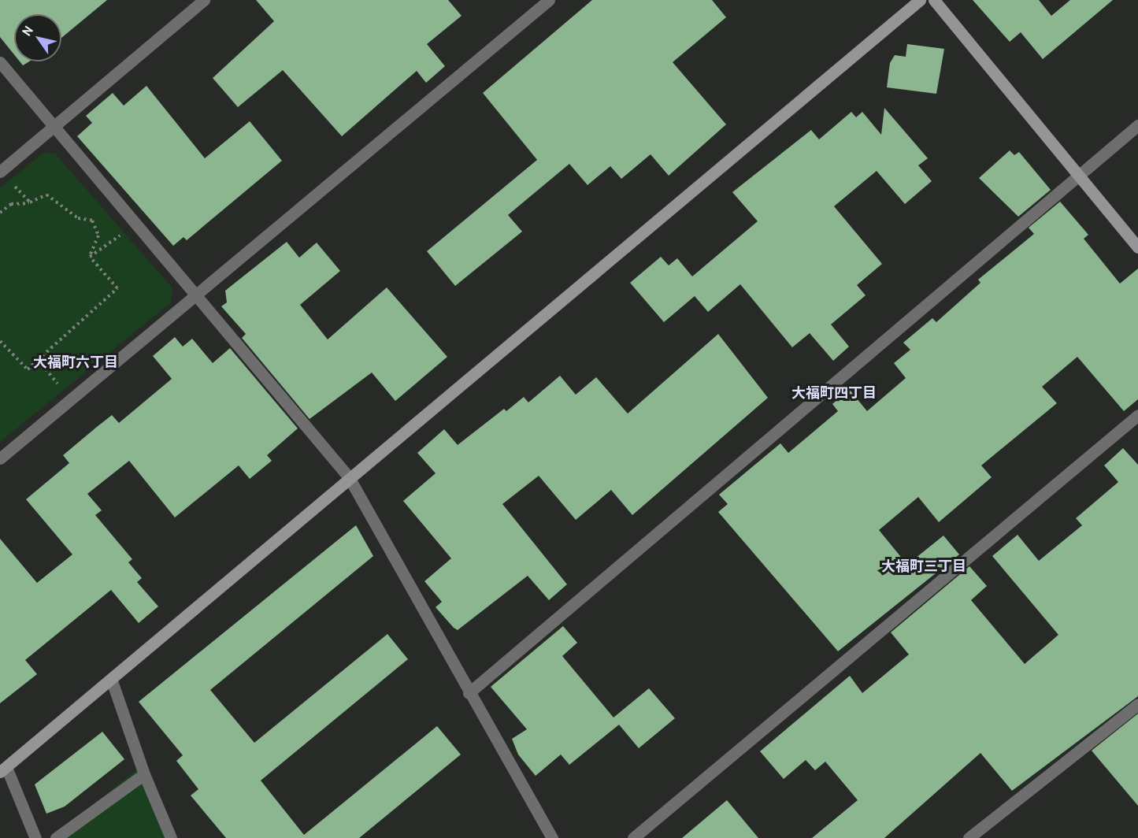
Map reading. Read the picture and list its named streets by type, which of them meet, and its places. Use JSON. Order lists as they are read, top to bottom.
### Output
{
  "districts": ["大福町六丁目", "大福町四丁目", "大福町三丁目"],
  "north": "top left"
}
